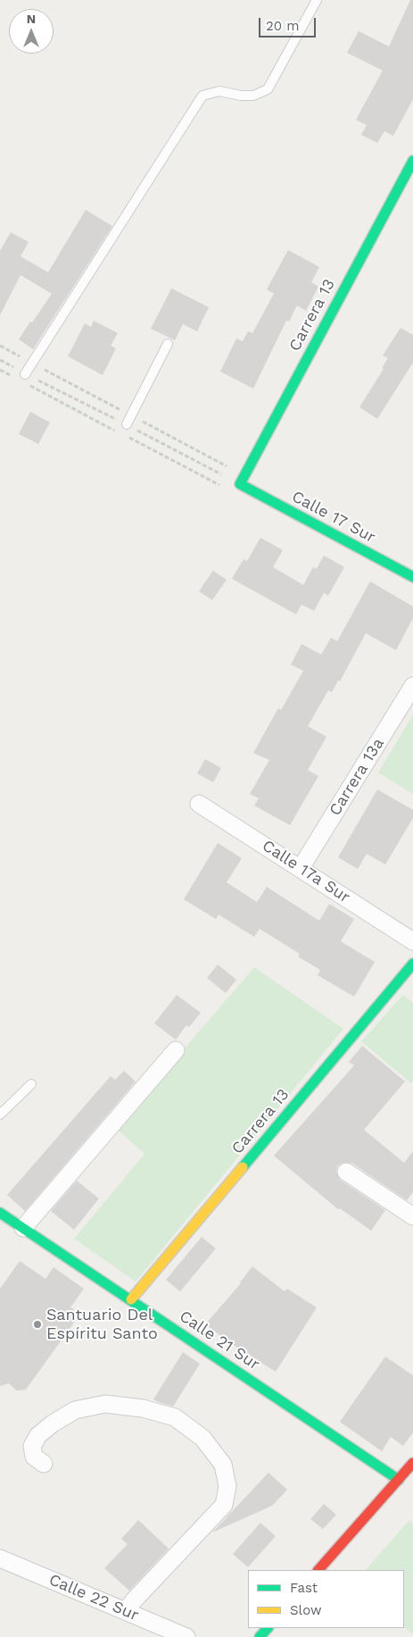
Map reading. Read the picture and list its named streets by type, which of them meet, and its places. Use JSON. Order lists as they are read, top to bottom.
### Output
{
  "streets": {
    "street": [
      "Carrera 13",
      "Calle 17 Sur",
      "Carrera 13a",
      "Calle 17a Sur",
      "Calle 21 Sur",
      "Calle 22 Sur"
    ]
  },
  "crossings": [
    ["Carrera 13", "Calle 17 Sur"],
    ["Carrera 13", "Calle 21 Sur"],
    ["Carrera 13a", "Calle 17a Sur"]
  ],
  "places": ["Santuario Del Espíritu Santo"],
  "legend": ["Fast", "Slow"],
  "scale_bar": "20 m",
  "north": "top"
}
